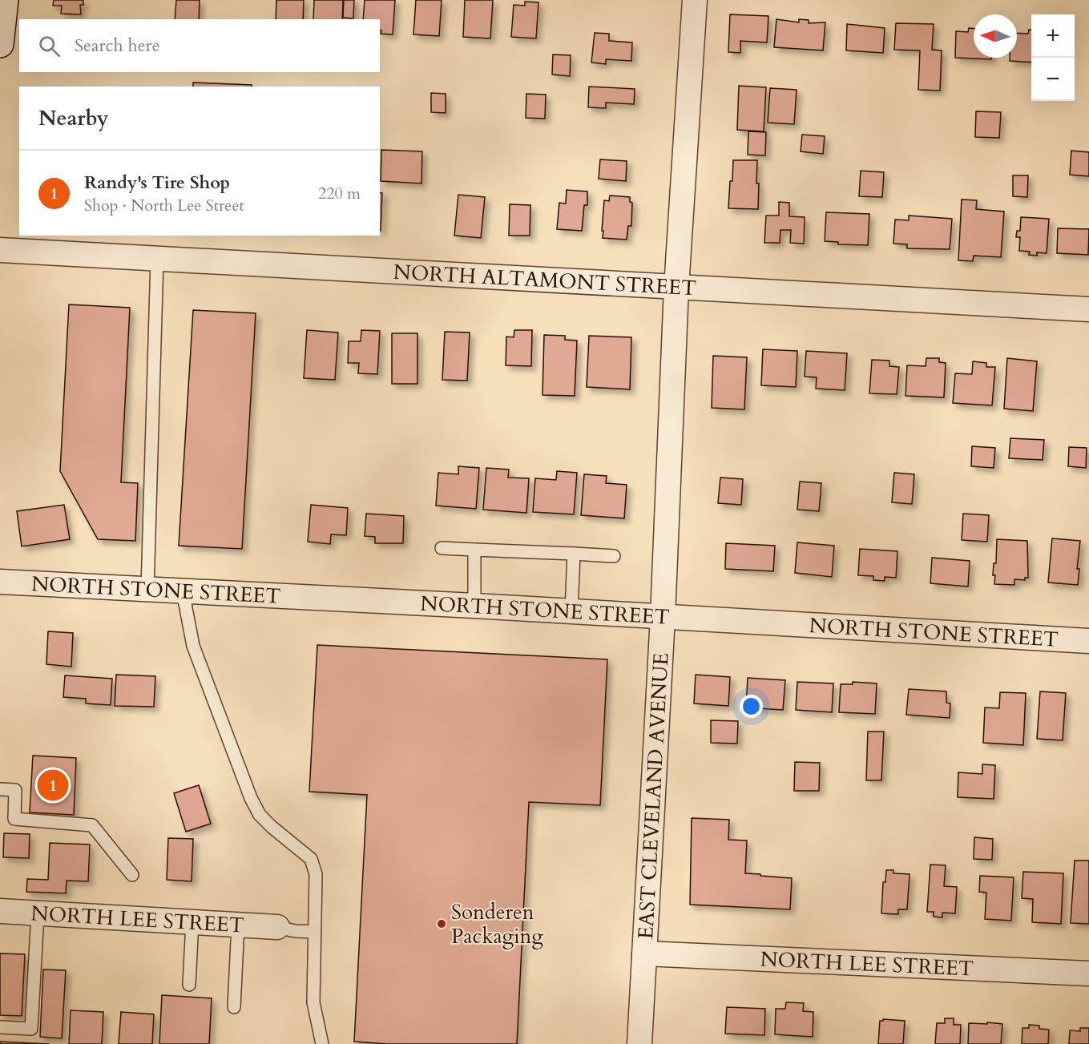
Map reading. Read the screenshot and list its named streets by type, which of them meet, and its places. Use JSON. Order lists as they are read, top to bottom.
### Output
{
  "streets": {
    "street": [
      "NORTH ALTAMONT STREET",
      "NORTH STONE STREET",
      "EAST CLEVELAND AVENUE",
      "NORTH LEE STREET"
    ]
  },
  "crossings": [
    ["NORTH ALTAMONT STREET", "EAST CLEVELAND AVENUE"],
    ["NORTH STONE STREET", "EAST CLEVELAND AVENUE"],
    ["EAST CLEVELAND AVENUE", "NORTH LEE STREET"]
  ],
  "places": ["Sonderen Packaging"],
  "north": "left",
  "page": {
    "map_buttons": ["+", "−"],
    "search": "Search here",
    "heading": "Nearby",
    "list": [
      {
        "mark": "1",
        "name": "Randy's Tire Shop",
        "note": "Shop · North Lee Street",
        "value": "220 m"
      }
    ],
    "pins": "1"
  }
}
